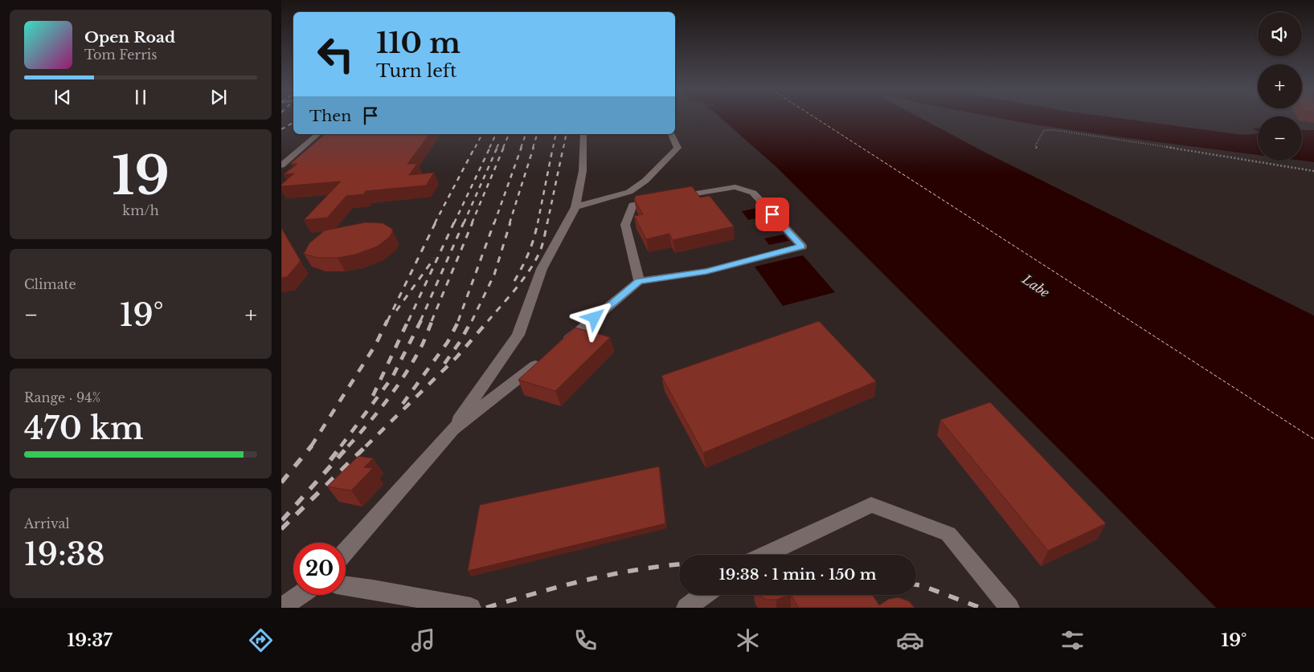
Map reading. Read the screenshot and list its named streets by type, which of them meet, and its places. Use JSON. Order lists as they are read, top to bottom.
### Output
{
  "water": ["Labe"],
  "page": {
    "map_buttons": ["+", "−"],
    "turn": ["110 m", "Turn left"],
    "song": ["Open Road", "Tom Ferris"],
    "then": "Then",
    "tile": [
      ["19", "km/h"],
      "Climate",
      ["Range · 94%", "470 km"],
      ["Arrival", "19:38"]
    ],
    "heat": ["−", "19°", "+"],
    "limit": "20",
    "trip": "19:38 · 1 min · 150 m",
    "tabs": ["19:37", "19°"]
  }
}
